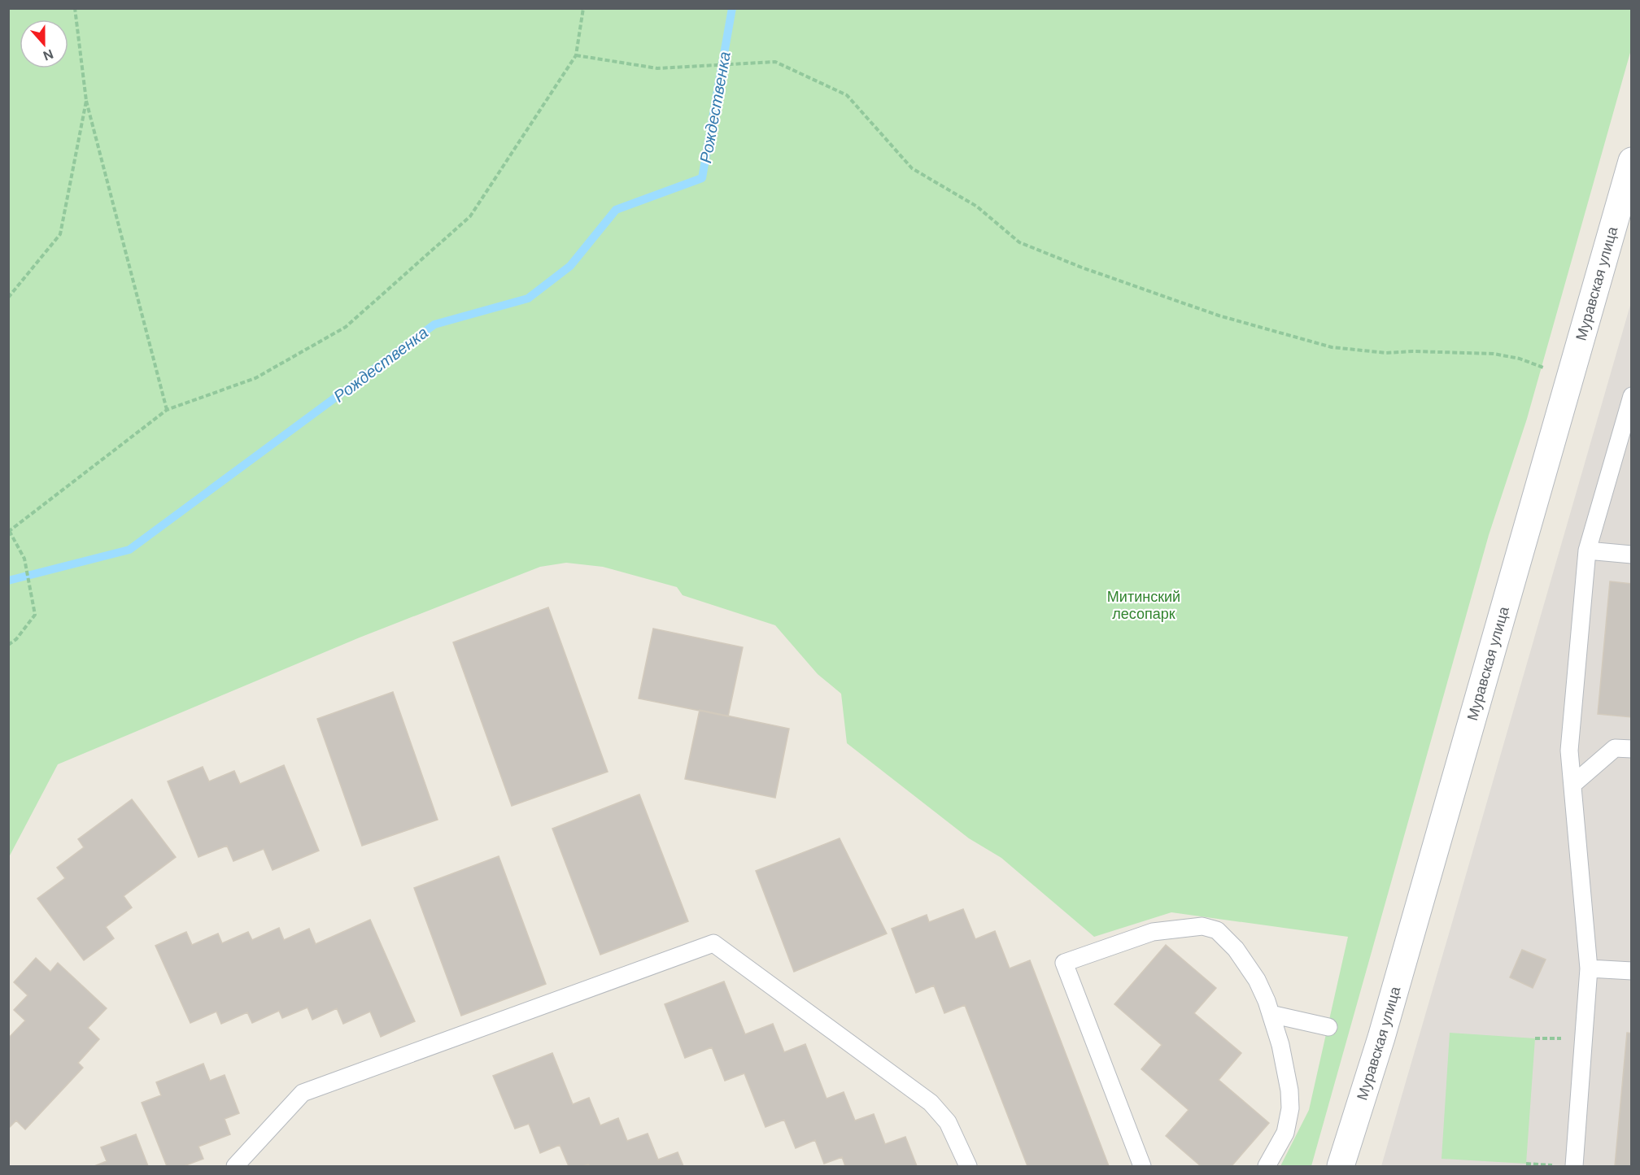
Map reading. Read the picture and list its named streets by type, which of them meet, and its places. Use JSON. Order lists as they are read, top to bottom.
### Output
{
  "streets": {
    "street": ["Муравская улица"]
  },
  "water": ["Рождественка"],
  "parks": ["Митинский лесопарк"],
  "north": "bottom"
}
